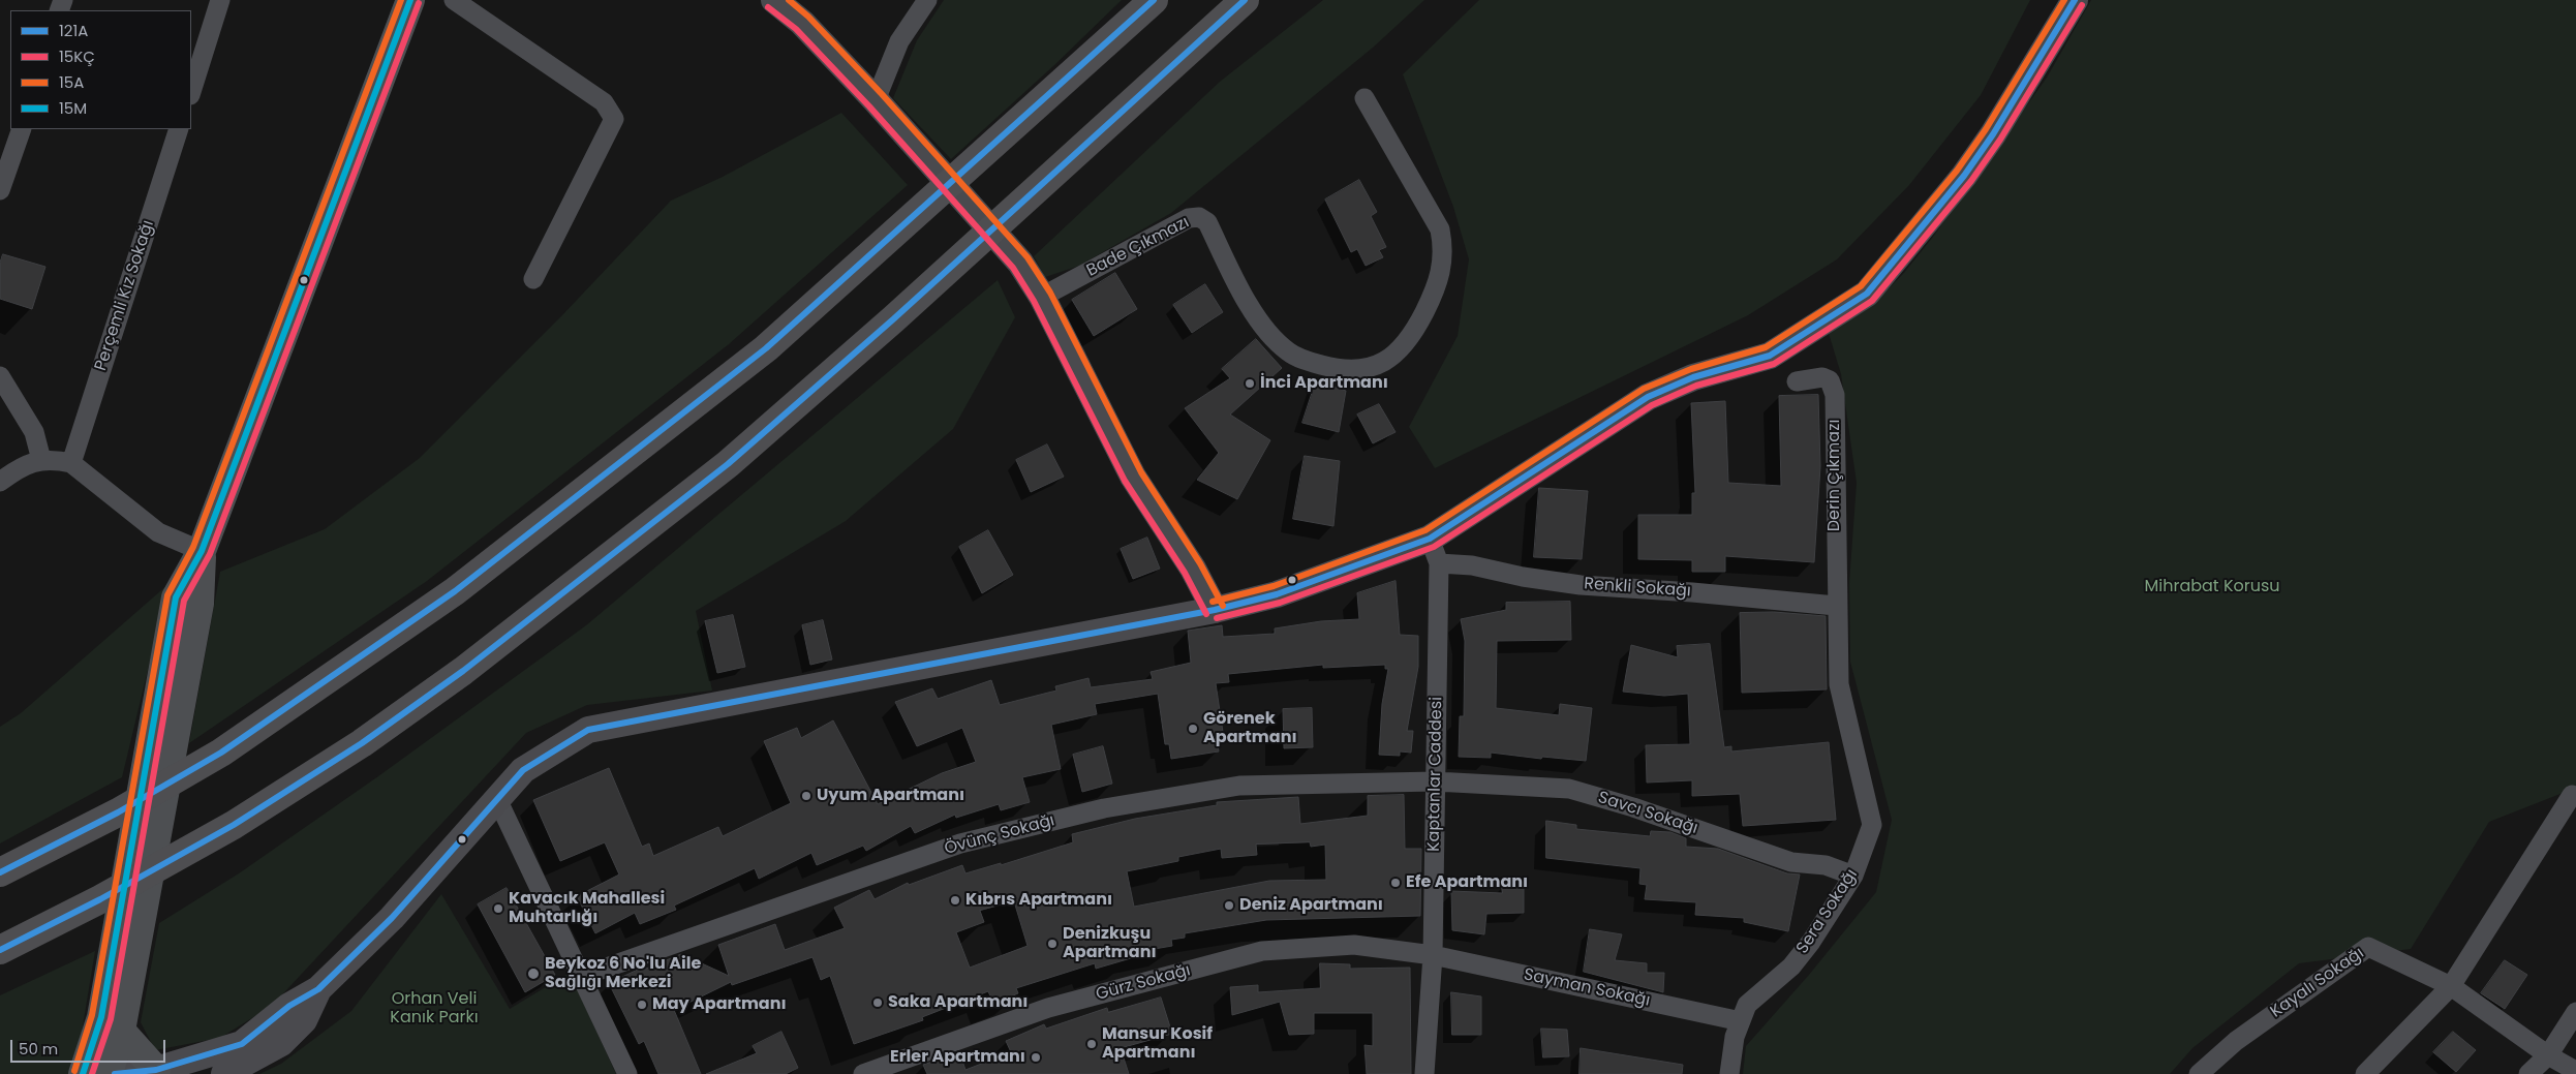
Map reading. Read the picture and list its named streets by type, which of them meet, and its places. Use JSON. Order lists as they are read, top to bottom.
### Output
{
  "streets": {
    "street": [
      "Bade Çıkmazı",
      "Perçemli Kız Sokağı",
      "Derin Çıkmazı",
      "Renkli Sokağı",
      "Kaptanlar Caddesi",
      "Savcı Sokağı",
      "Övünç Sokağı",
      "Sera Sokağı",
      "Gürz Sokağı",
      "Kayalı Sokağı",
      "Sayman Sokağı"
    ]
  },
  "crossings": [
    ["Derin Çıkmazı", "Renkli Sokağı"],
    ["Derin Çıkmazı", "Sera Sokağı"],
    ["Renkli Sokağı", "Kaptanlar Caddesi"],
    ["Renkli Sokağı", "Sera Sokağı"],
    ["Kaptanlar Caddesi", "Savcı Sokağı"],
    ["Kaptanlar Caddesi", "Övünç Sokağı"],
    ["Kaptanlar Caddesi", "Gürz Sokağı"],
    ["Kaptanlar Caddesi", "Sayman Sokağı"],
    ["Savcı Sokağı", "Övünç Sokağı"],
    ["Savcı Sokağı", "Sera Sokağı"],
    ["Sera Sokağı", "Sayman Sokağı"],
    ["Gürz Sokağı", "Sayman Sokağı"]
  ],
  "parks": ["Mihrabat Korusu", "Orhan Veli Kanık Parkı"],
  "places": [
    "İnci Apartmanı",
    "Görenek Apartmanı",
    "Uyum Apartmanı",
    "Efe Apartmanı",
    "Kıbrıs Apartmanı",
    "Deniz Apartmanı",
    "Kavacık Mahallesi Muhtarlığı",
    "Denizkuşu Apartmanı",
    "Beykoz 6 No'lu Aile Saḡlıḡı Merkezi",
    "Saka Apartmanı",
    "May Apartmanı",
    "Mansur Kosif Apartmanı",
    "Erler Apartmanı"
  ],
  "lines": [
    "transit line 121A",
    "transit line 15A",
    "transit line 15M",
    "transit line 15KÇ"
  ],
  "legend": [
    "121A",
    "15KÇ",
    "15A",
    "15M"
  ],
  "scale_bar": "50 m"
}
